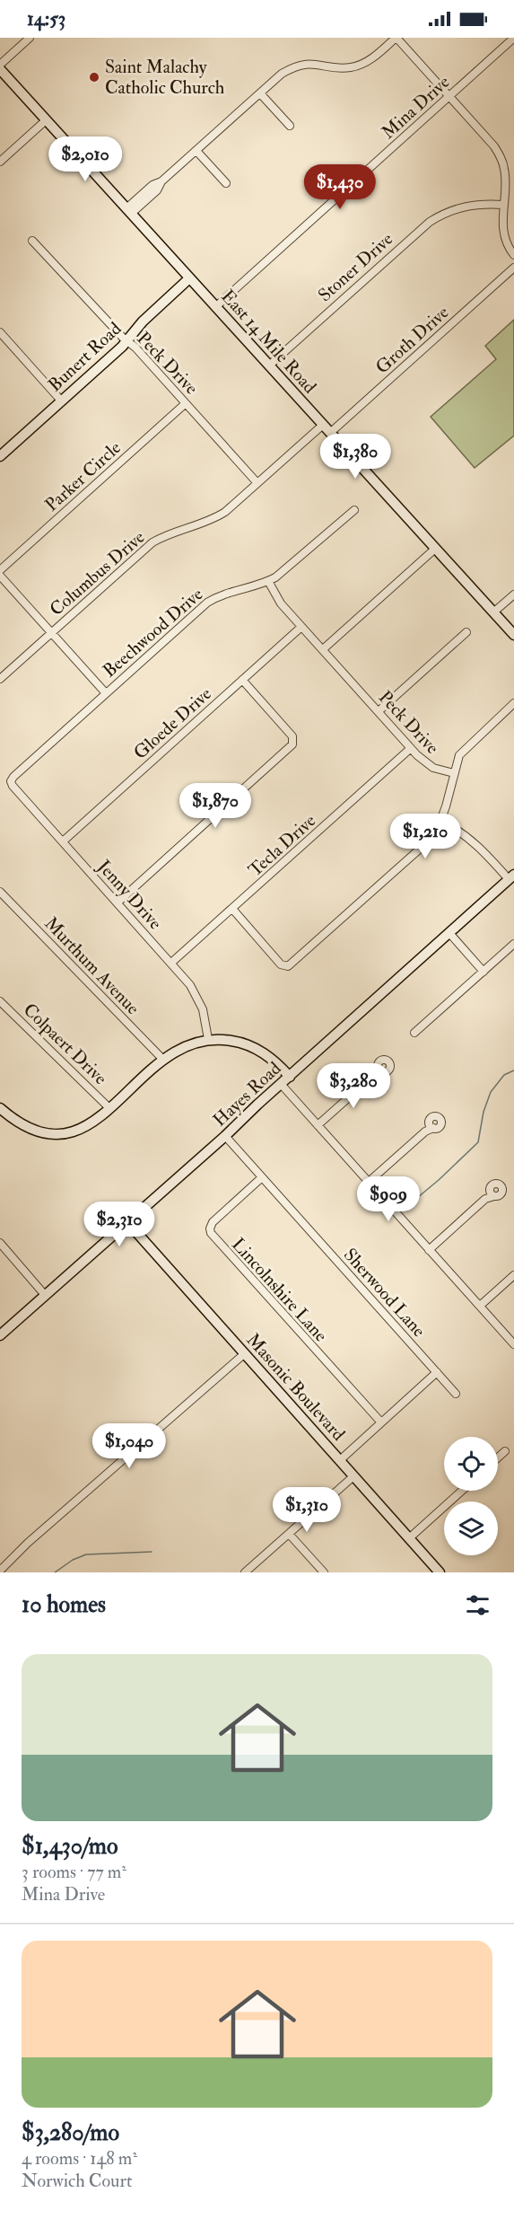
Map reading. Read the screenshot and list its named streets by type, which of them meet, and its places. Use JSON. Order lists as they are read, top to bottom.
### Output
{
  "streets": {
    "street": [
      "Mina Drive",
      "Stoner Drive",
      "Groth Drive",
      "East 14 Mile Road",
      "Bunert Road",
      "Peck Drive",
      "Parker Circle",
      "Columbus Drive",
      "Beechwood Drive",
      "Gloede Drive",
      "Tecla Drive",
      "Jenny Drive",
      "Murthum Avenue",
      "Colpaert Drive",
      "Hayes Road",
      "Lincolnshire Lane",
      "Sherwood Lane",
      "Masonic Boulevard"
    ]
  },
  "crossings": [
    ["Mina Drive", "East 14 Mile Road"],
    ["Stoner Drive", "East 14 Mile Road"],
    ["Groth Drive", "East 14 Mile Road"],
    ["Groth Drive", "Columbus Drive"],
    ["East 14 Mile Road", "Bunert Road"],
    ["East 14 Mile Road", "Columbus Drive"],
    ["Bunert Road", "Peck Drive"],
    ["Peck Drive", "Parker Circle"],
    ["Peck Drive", "Columbus Drive"],
    ["Peck Drive", "Beechwood Drive"],
    ["Peck Drive", "Gloede Drive"],
    ["Peck Drive", "Tecla Drive"],
    ["Beechwood Drive", "Jenny Drive"],
    ["Gloede Drive", "Jenny Drive"],
    ["Tecla Drive", "Jenny Drive"],
    ["Hayes Road", "Sherwood Lane"],
    ["Hayes Road", "Masonic Boulevard"],
    ["Lincolnshire Lane", "Sherwood Lane"]
  ],
  "places": ["Saint Malachy Catholic Church"],
  "page": {
    "status": "14:53",
    "price": [
      "$2,010",
      "$1,430",
      "$1,380",
      "$1,870",
      "$1,210",
      "$3,280",
      "$909",
      "$2,310",
      "$1,040",
      "$1,310"
    ],
    "heading": "10 homes",
    "list": [
      {
        "name": "$1,430/mo",
        "note": "3 rooms · 77 m² · Mina Drive"
      },
      {
        "name": "$3,280/mo",
        "note": "4 rooms · 148 m² · Norwich Court"
      }
    ]
  }
}
